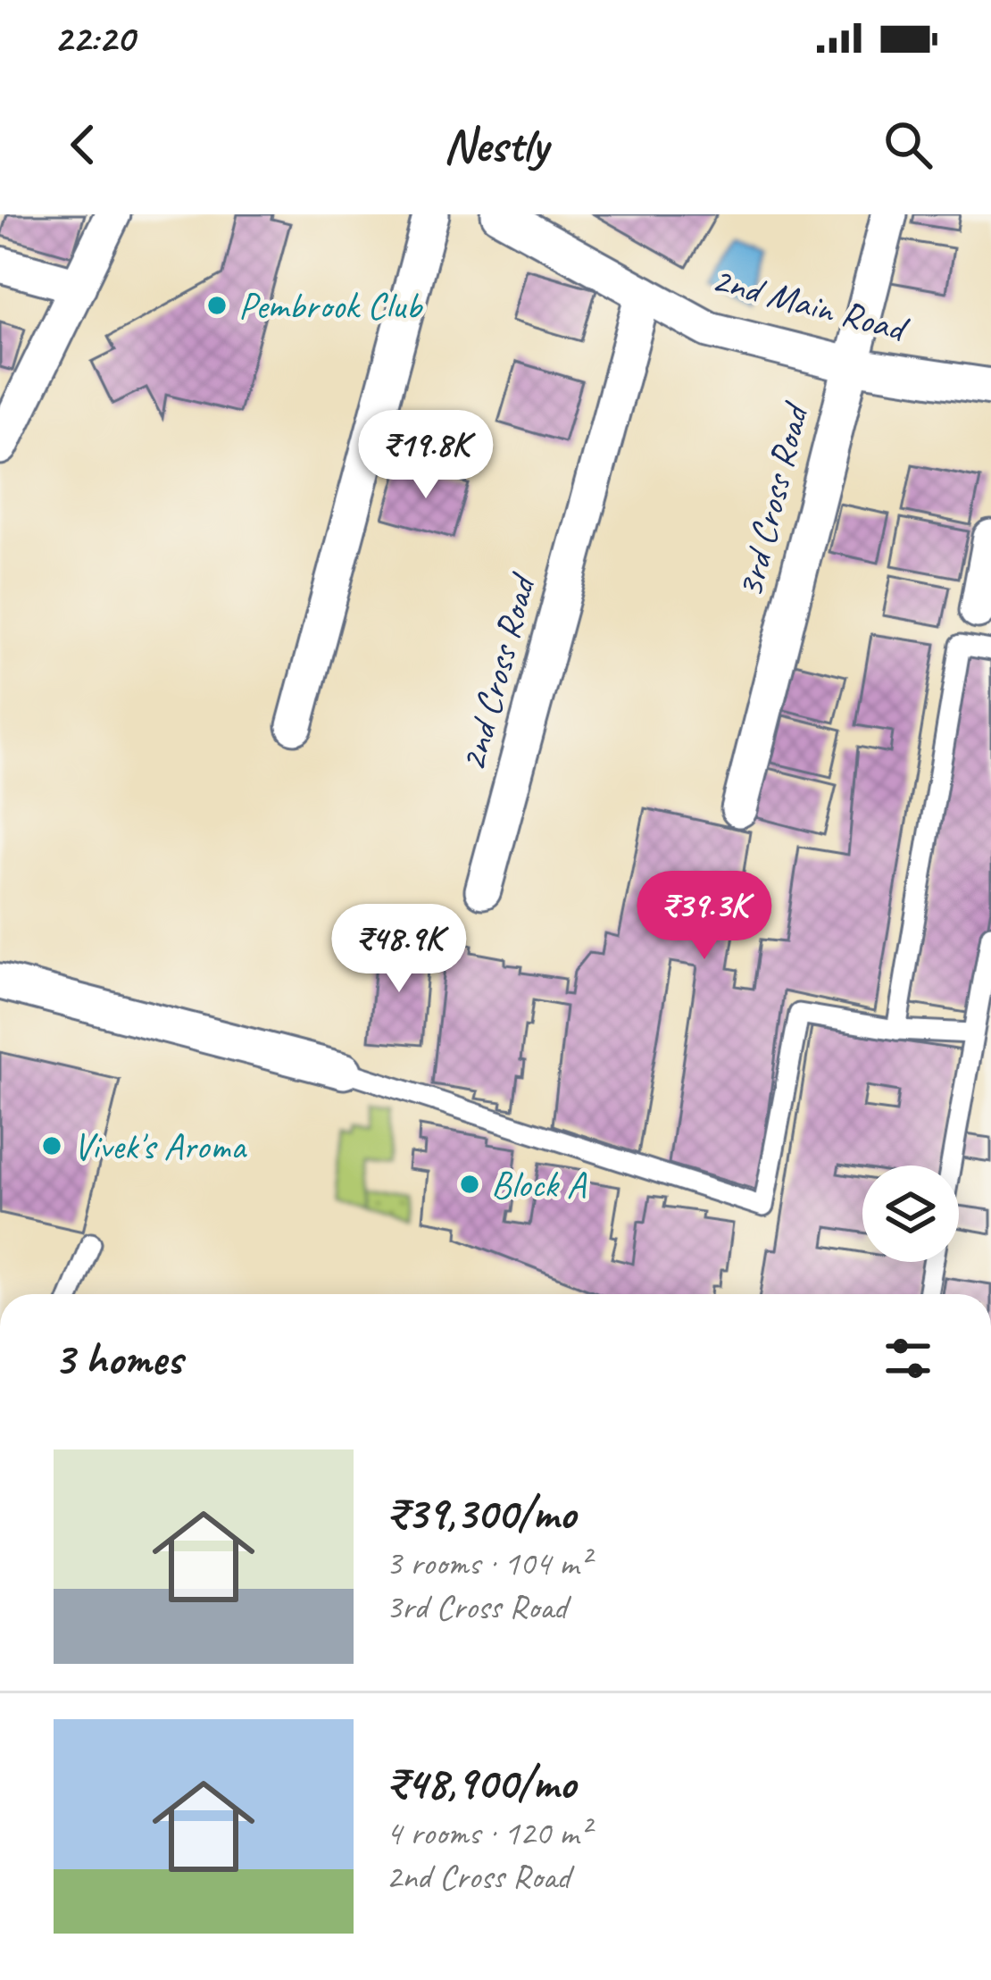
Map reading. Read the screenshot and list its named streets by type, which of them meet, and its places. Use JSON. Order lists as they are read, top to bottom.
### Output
{
  "streets": {
    "street": ["2nd Main Road", "3rd Cross Road", "2nd Cross Road"]
  },
  "crossings": [
    ["2nd Main Road", "3rd Cross Road"],
    ["2nd Main Road", "2nd Cross Road"]
  ],
  "places": ["Pembrook Club", "Vivek's Aroma", "Block A"],
  "page": {
    "status": "22:20",
    "header": "Nestly",
    "price": ["₹19.8K", "₹39.3K", "₹48.9K"],
    "heading": "3 homes",
    "list": [
      {
        "name": "₹39,300/mo",
        "note": "3 rooms · 104 m² · 3rd Cross Road"
      },
      {
        "name": "₹48,900/mo",
        "note": "4 rooms · 120 m² · 2nd Cross Road"
      }
    ]
  }
}
